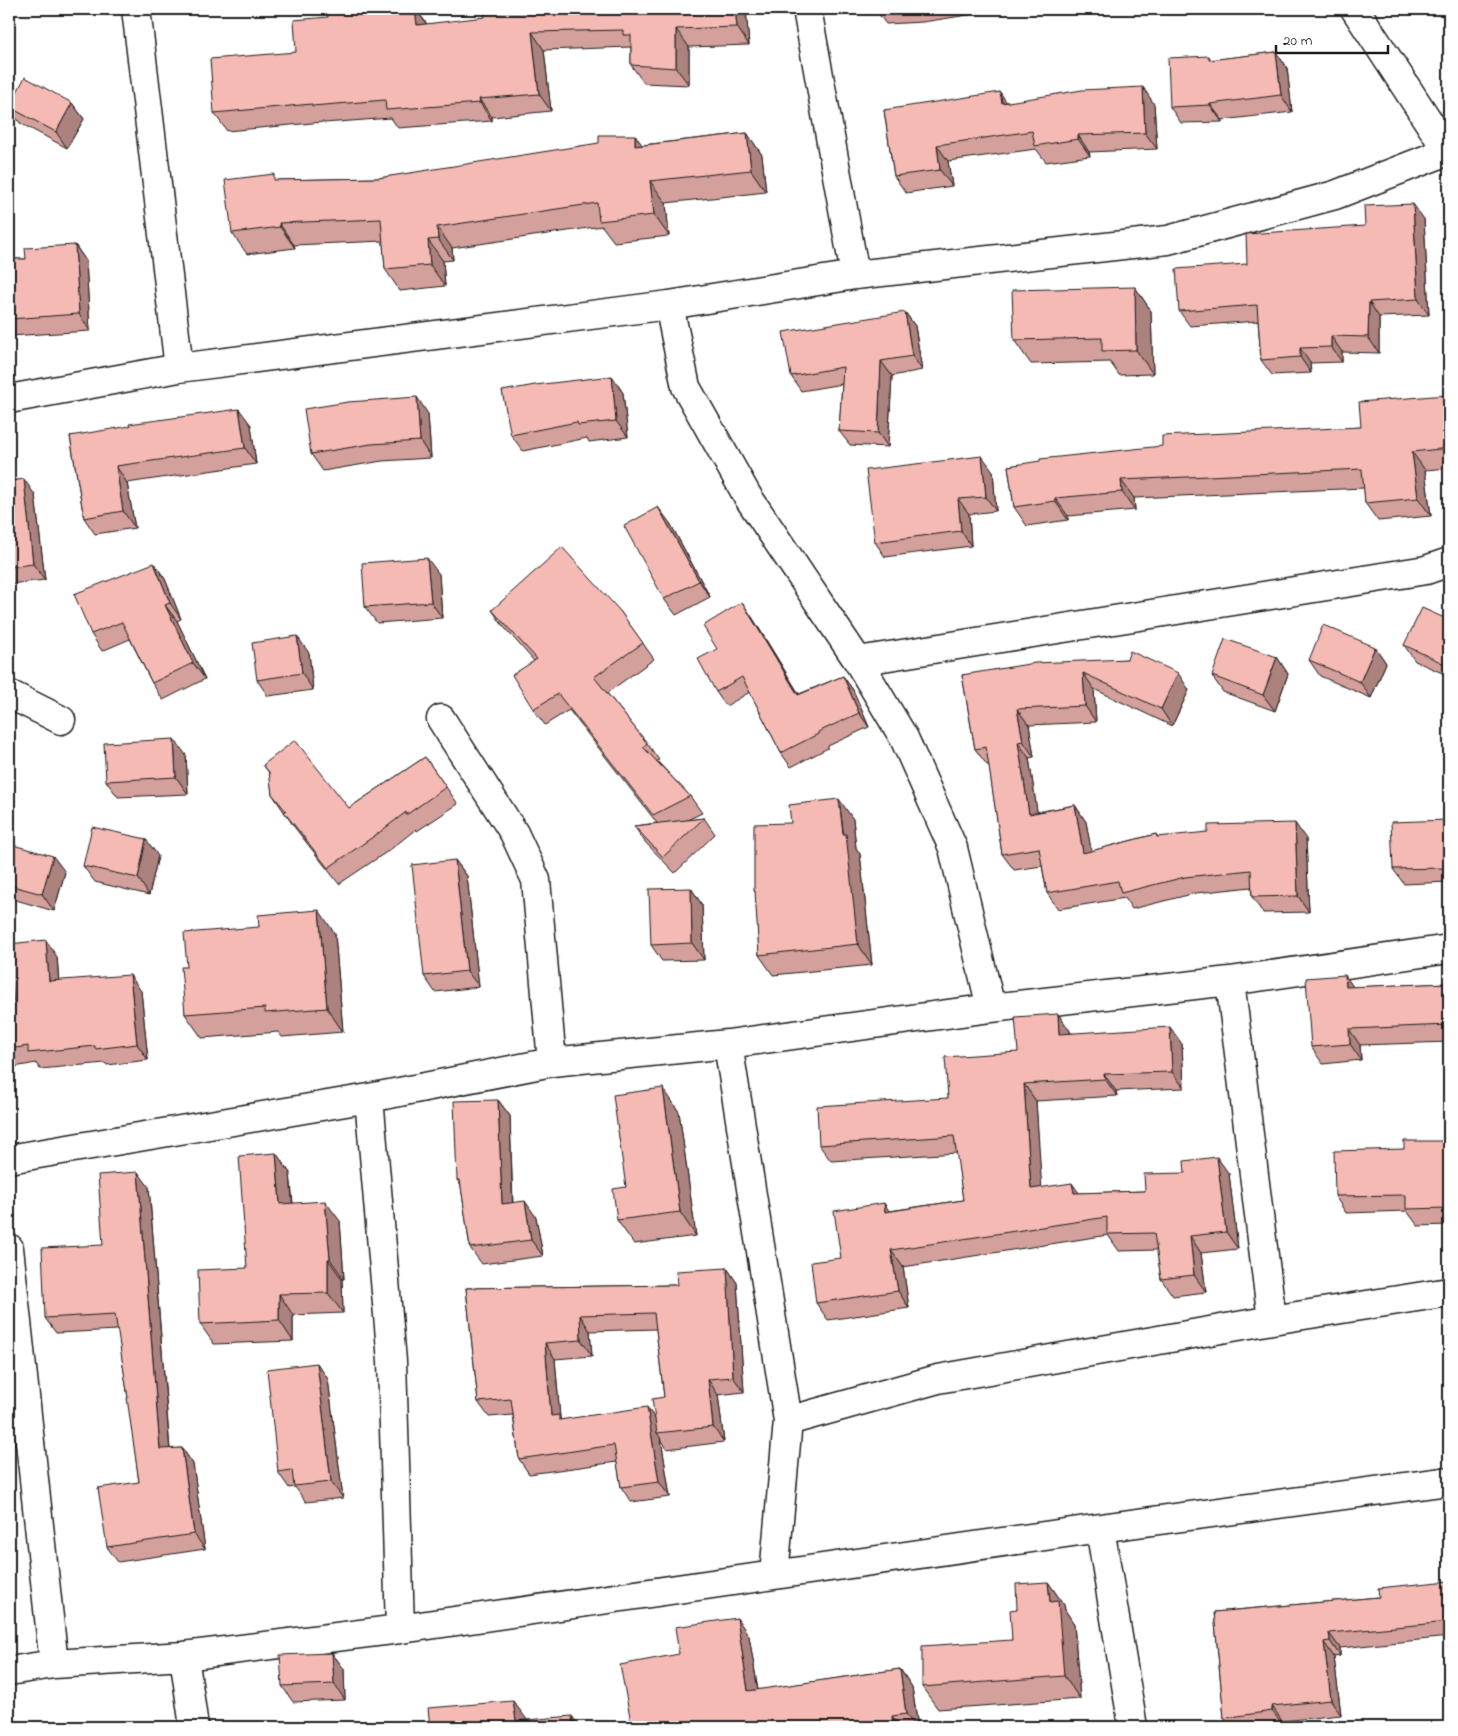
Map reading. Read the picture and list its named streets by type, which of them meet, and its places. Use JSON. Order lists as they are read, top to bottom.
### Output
{
  "scale_bar": "20 m"
}
